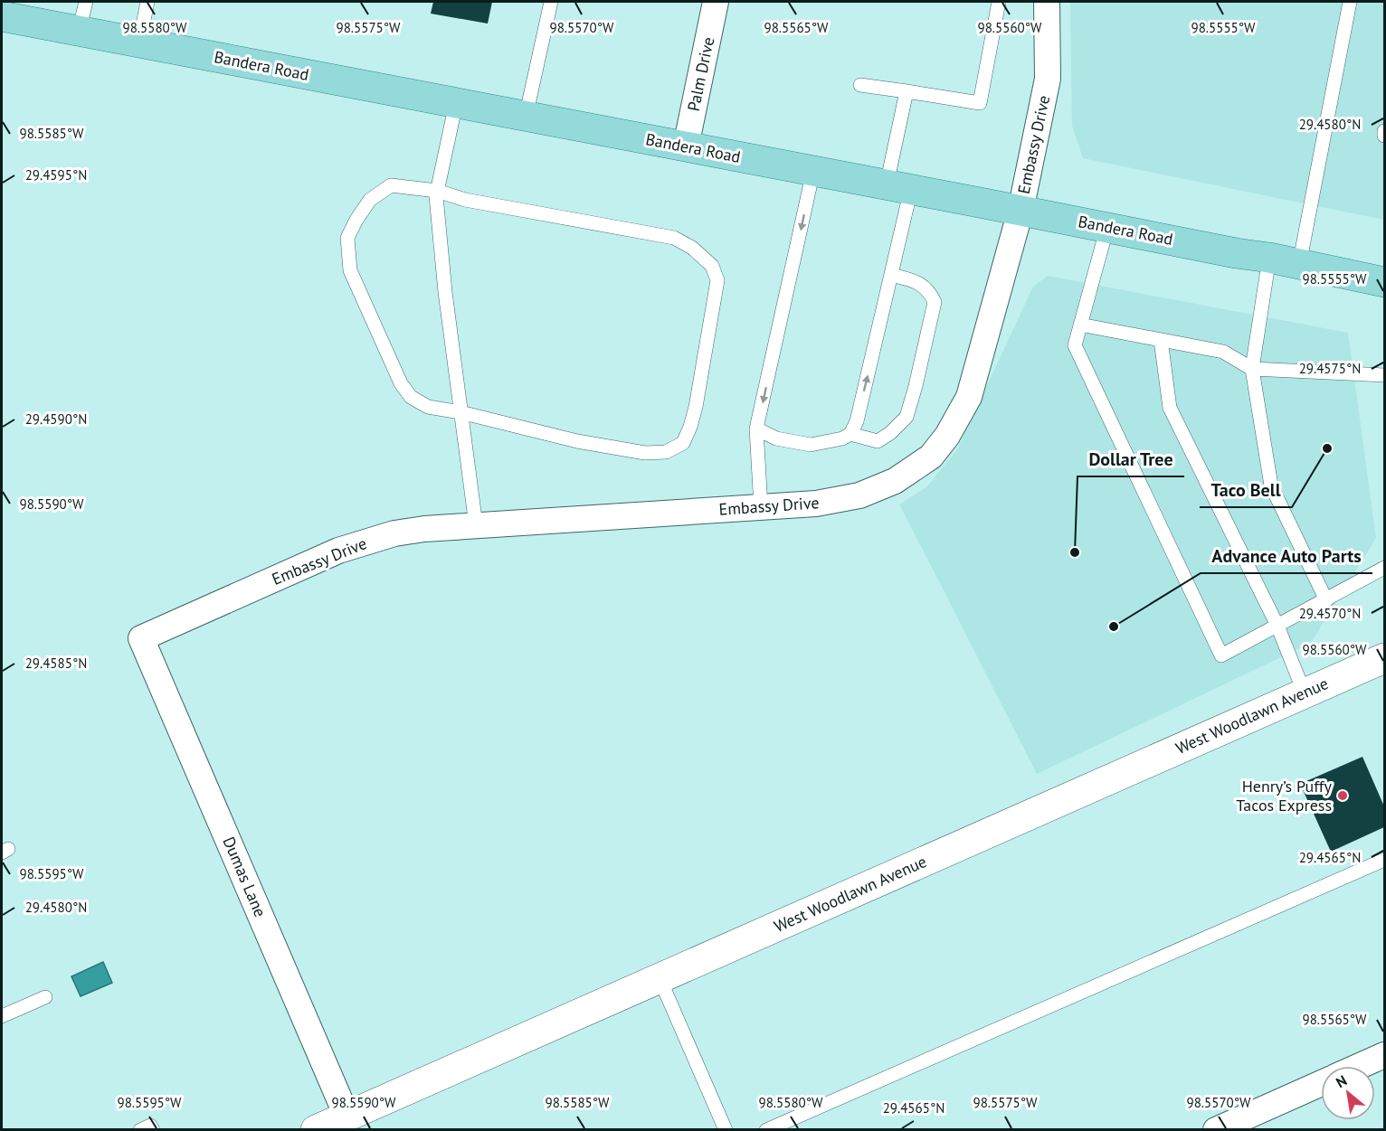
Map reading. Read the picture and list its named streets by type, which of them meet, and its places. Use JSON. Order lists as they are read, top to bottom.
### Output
{
  "streets": {
    "main road": ["Bandera Road"],
    "street": [
      "Palm Drive",
      "Embassy Drive",
      "West Woodlawn Avenue",
      "Dumas Lane"
    ]
  },
  "crossings": [
    ["Bandera Road", "Palm Drive"],
    ["Bandera Road", "Embassy Drive"],
    ["Embassy Drive", "Dumas Lane"],
    ["West Woodlawn Avenue", "Dumas Lane"]
  ],
  "places": [
    "Taco Bell",
    "Dollar Tree",
    "Advance Auto Parts",
    "Henry’s Puffy Tacos Express"
  ],
  "north": "top left",
  "coordinates": [
    "98.5580°W",
    "98.5575°W",
    "98.5570°W",
    "98.5565°W",
    "98.5560°W",
    "98.5555°W",
    "29.4580°N",
    "98.5585°W",
    "29.4595°N",
    "29.4575°N",
    "29.4590°N",
    "98.5590°W",
    "29.4570°N",
    "29.4585°N",
    "29.4565°N",
    "98.5595°W"
  ]
}
